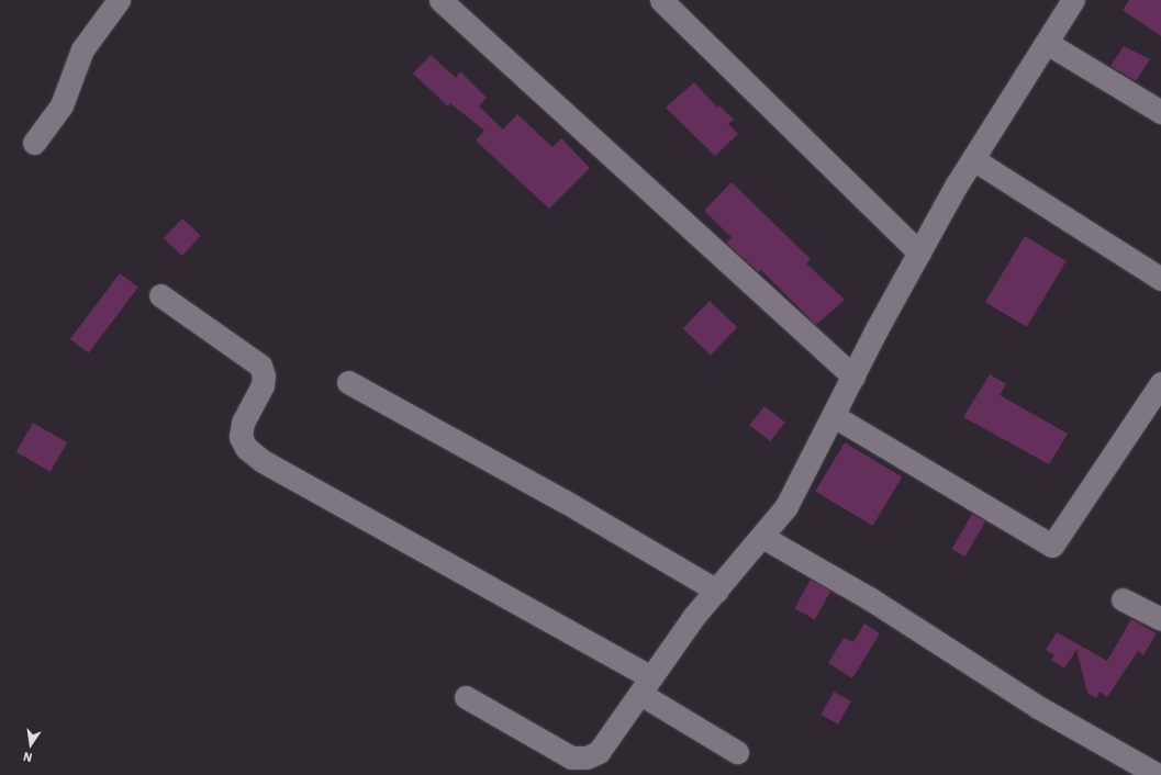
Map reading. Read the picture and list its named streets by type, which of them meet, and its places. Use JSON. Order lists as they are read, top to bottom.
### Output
{
  "north": "bottom"
}
